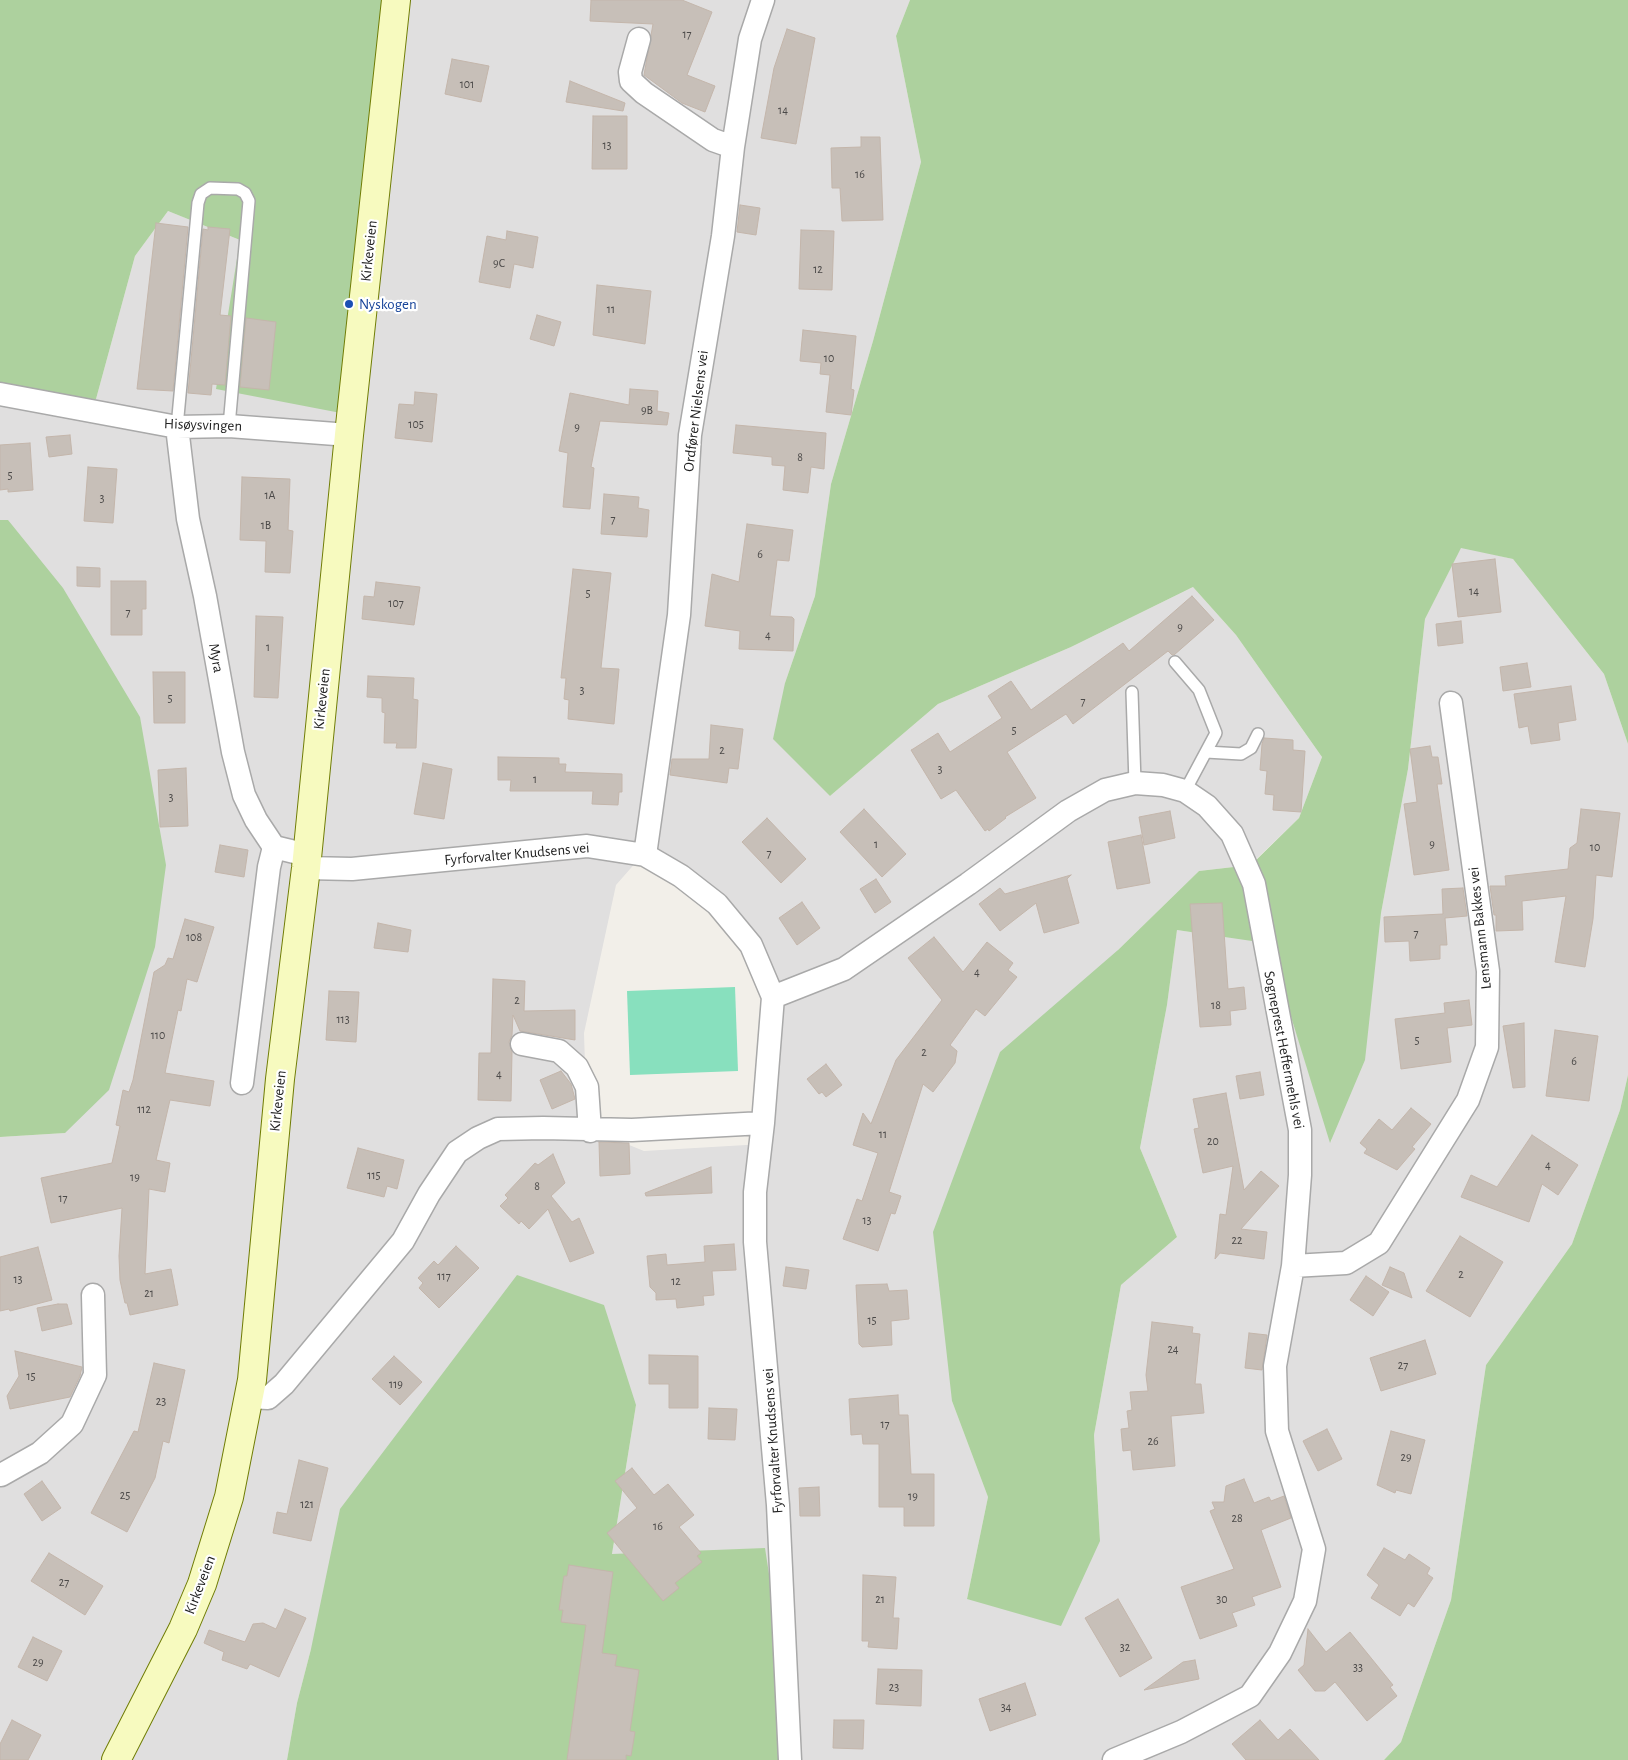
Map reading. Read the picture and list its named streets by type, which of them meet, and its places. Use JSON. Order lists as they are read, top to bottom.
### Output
{
  "streets": {
    "main road": ["Kirkeveien"],
    "street": [
      "Ordfører Nielsens vei",
      "Hisøysvingen",
      "Myra",
      "Fyrforvalter Knudsens vei",
      "Lensmann Bakkes vei",
      "Sogneprest Heffermehls vei"
    ]
  },
  "crossings": [
    ["Kirkeveien", "Hisøysvingen"],
    ["Kirkeveien", "Fyrforvalter Knudsens vei"],
    ["Ordfører Nielsens vei", "Fyrforvalter Knudsens vei"],
    ["Hisøysvingen", "Myra"],
    ["Fyrforvalter Knudsens vei", "Sogneprest Heffermehls vei"],
    ["Lensmann Bakkes vei", "Sogneprest Heffermehls vei"]
  ],
  "places": ["Nyskogen"],
  "house_numbers": [
    "17",
    "101",
    "14",
    "13",
    "16",
    "9C",
    "12",
    "11",
    "10",
    "9B",
    "105",
    "9",
    "8",
    "5",
    "1A",
    "3",
    "7",
    "1B",
    "6",
    "14",
    "5",
    "107",
    "7",
    "9",
    "4",
    "1",
    "3",
    "5",
    "7",
    "5",
    "2",
    "3",
    "1",
    "3",
    "1",
    "9",
    "10",
    "7",
    "7",
    "108",
    "4",
    "2",
    "18",
    "113",
    "110",
    "5",
    "2",
    "6",
    "4",
    "112",
    "11",
    "20",
    "4",
    "115",
    "19",
    "8",
    "17",
    "13",
    "22",
    "2",
    "117",
    "13",
    "12",
    "21",
    "15",
    "24",
    "27",
    "15",
    "119",
    "23",
    "17",
    "26",
    "29",
    "25",
    "19",
    "121",
    "28",
    "16",
    "27",
    "21",
    "30",
    "32",
    "29",
    "33",
    "23",
    "34"
  ]
}
